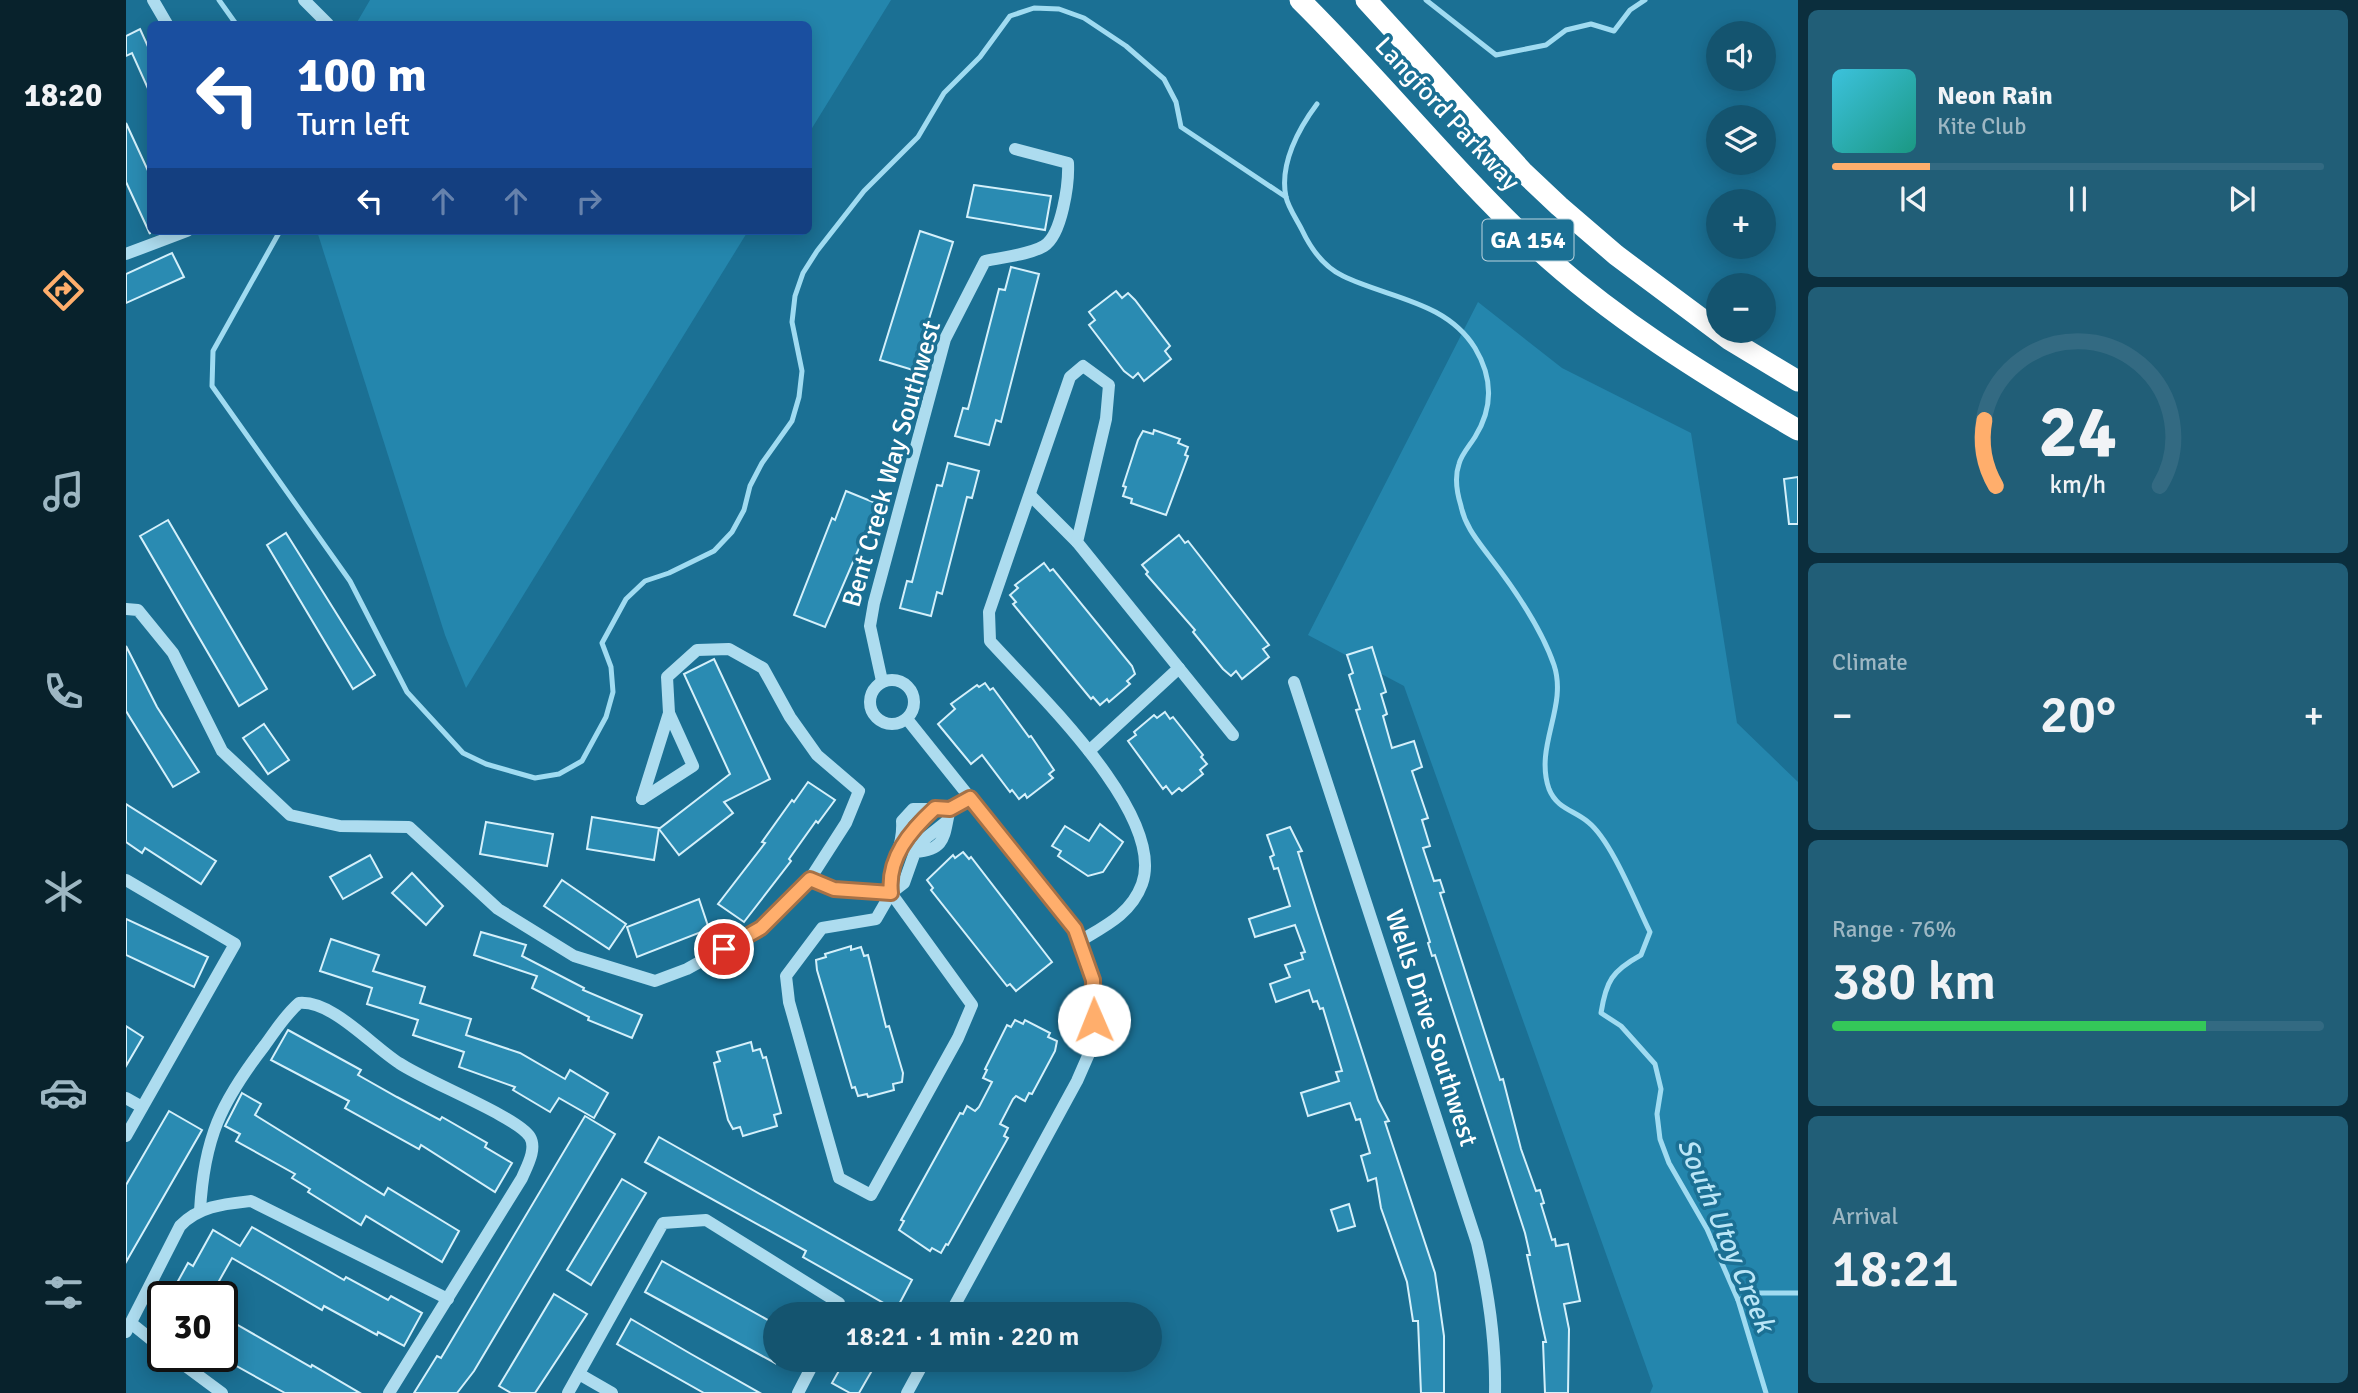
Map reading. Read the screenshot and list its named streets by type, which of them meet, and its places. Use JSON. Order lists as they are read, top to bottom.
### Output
{
  "streets": {
    "highway": ["Langford Parkway", "GA 154"],
    "street": ["Bent Creek Way Southwest", "Wells Drive Southwest"]
  },
  "water": ["South Utoy Creek"],
  "page": {
    "tabs": "18:20",
    "map_buttons": ["+", "−"],
    "turn": ["100 m", "Turn left"],
    "song": ["Neon Rain", "Kite Club"],
    "tile": [
      "Climate",
      ["Range · 76%", "380 km"],
      ["Arrival", "18:21"]
    ],
    "heat": ["−", "20°", "+"],
    "limit": "30",
    "trip": "18:21 · 1 min · 220 m",
    "gauge": ["24", "km/h"]
  }
}
